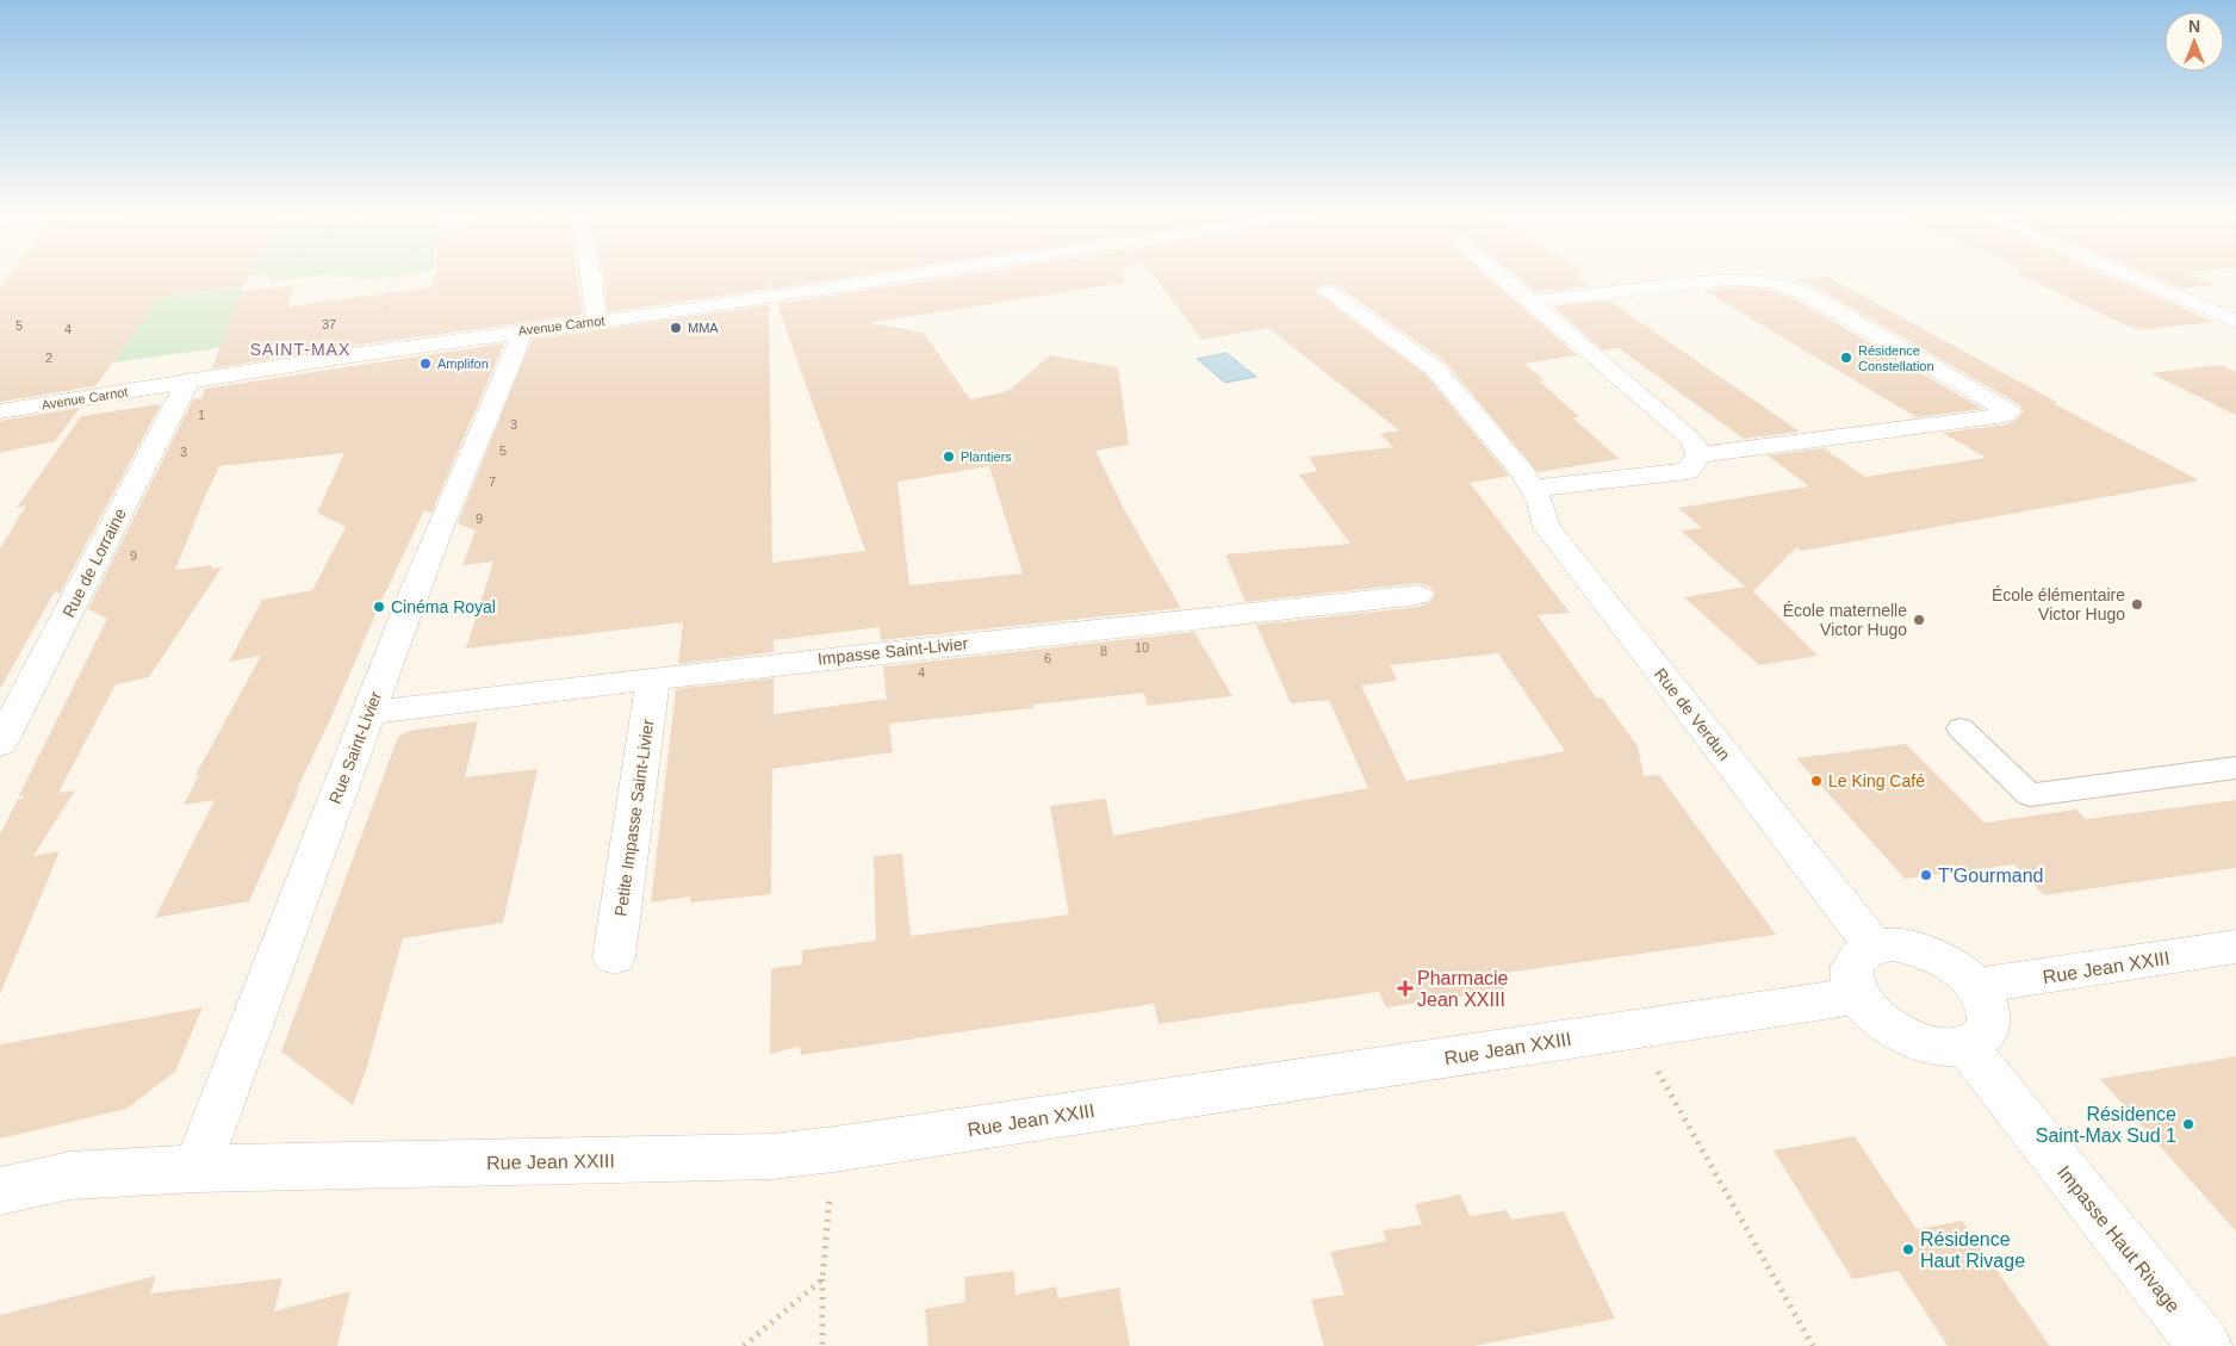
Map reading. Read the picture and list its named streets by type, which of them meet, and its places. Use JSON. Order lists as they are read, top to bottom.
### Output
{
  "streets": {
    "street": [
      "Avenue Carnot",
      "Rue de Lorraine",
      "Impasse Saint-Livier",
      "Rue de Verdun",
      "Rue Saint-Livier",
      "Petite Impasse Saint-Livier",
      "Rue Jean XXIII",
      "Impasse Haut Rivage"
    ]
  },
  "crossings": [
    ["Avenue Carnot", "Rue de Lorraine"],
    ["Avenue Carnot", "Rue Saint-Livier"],
    ["Impasse Saint-Livier", "Rue Saint-Livier"],
    ["Impasse Saint-Livier", "Petite Impasse Saint-Livier"],
    ["Rue de Verdun", "Rue Jean XXIII"],
    ["Rue de Verdun", "Impasse Haut Rivage"],
    ["Rue Saint-Livier", "Rue Jean XXIII"],
    ["Rue Jean XXIII", "Impasse Haut Rivage"]
  ],
  "districts": ["SAINT-MAX"],
  "places": {
    "other": [
      "MMA",
      "Résidence Constellation",
      "Amplifon",
      "Plantiers",
      "École élémentaire Victor Hugo",
      "Cinéma Royal",
      "École maternelle Victor Hugo",
      "Le King Café",
      "T'Gourmand",
      "Résidence Saint-Max Sud 1",
      "Résidence Haut Rivage"
    ],
    "health": ["Pharmacie Jean XXIII"]
  },
  "house_numbers": [
    "37",
    "5",
    "4",
    "2",
    "1",
    "3",
    "5",
    "3",
    "7",
    "9",
    "9",
    "10",
    "8",
    "6",
    "4"
  ],
  "north": "top"
}
